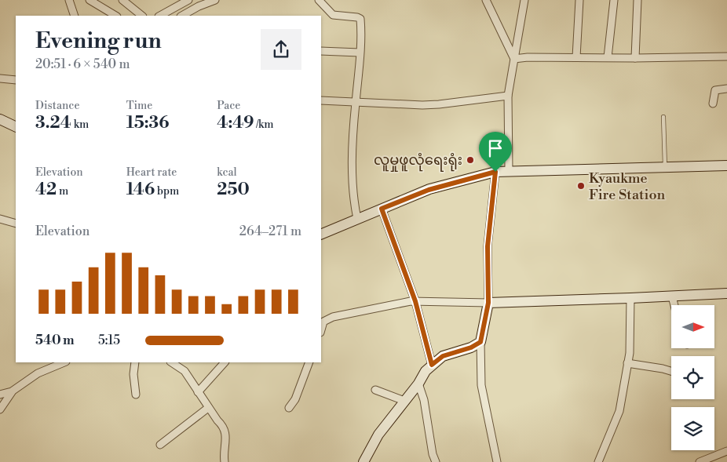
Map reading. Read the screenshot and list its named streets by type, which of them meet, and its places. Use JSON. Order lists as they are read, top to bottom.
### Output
{
  "places": ["လူမှုဖူလုံရေးရုံး", "Kyaukme Fire Station"],
  "north": "right",
  "page": {
    "heading": ["Evening run", "20:51 · 6 × 540 m"],
    "stats": [
      ["Distance", "3.24 km"],
      ["Time", "15:36"],
      ["Pace", "4:49 /km"],
      ["Elevation", "42 m"],
      ["Heart rate", "146 bpm"],
      ["kcal", "250"]
    ],
    "chart": ["Elevation", "264–271 m"],
    "list": [
      {
        "name": "540 m",
        "note": "5:15"
      }
    ]
  }
}
